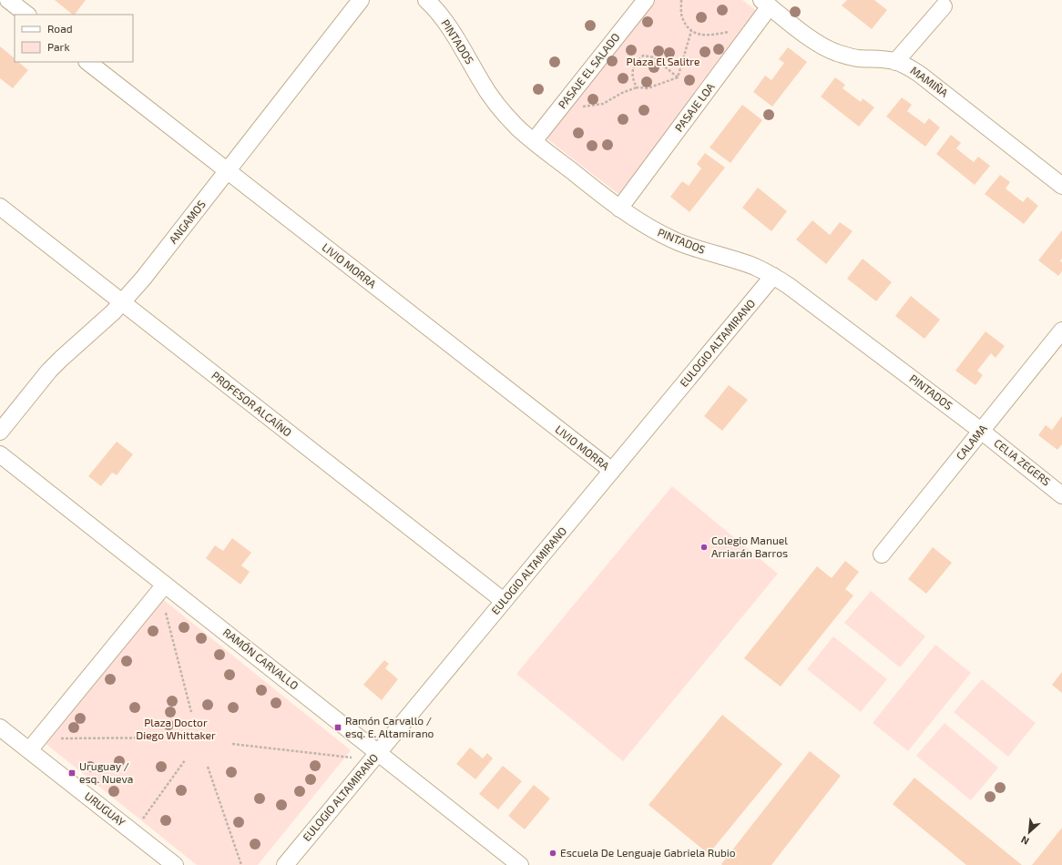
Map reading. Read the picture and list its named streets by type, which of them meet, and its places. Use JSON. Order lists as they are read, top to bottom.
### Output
{
  "streets": {
    "street": [
      "PINTADOS",
      "PASAJE EL SALADO",
      "MAMIÑA",
      "PASAJE LOA",
      "ANGAMOS",
      "LIVIO MORRA",
      "EULOGIO ALTAMIRANO",
      "PROFESOR ALCAÍNO",
      "CALAMA",
      "CELIA ZEGERS",
      "RAMÓN CARVALLO",
      "URUGUAY"
    ]
  },
  "crossings": [
    ["PINTADOS", "PASAJE EL SALADO"],
    ["PINTADOS", "PASAJE LOA"],
    ["PINTADOS", "EULOGIO ALTAMIRANO"],
    ["PINTADOS", "CALAMA"],
    ["PINTADOS", "CELIA ZEGERS"],
    ["MAMIÑA", "PASAJE LOA"],
    ["ANGAMOS", "LIVIO MORRA"],
    ["ANGAMOS", "PROFESOR ALCAÍNO"],
    ["LIVIO MORRA", "EULOGIO ALTAMIRANO"],
    ["EULOGIO ALTAMIRANO", "PROFESOR ALCAÍNO"],
    ["EULOGIO ALTAMIRANO", "RAMÓN CARVALLO"],
    ["CALAMA", "CELIA ZEGERS"]
  ],
  "parks": ["Plaza El Salitre", "Plaza Doctor Diego Whittaker"],
  "places": {
    "other": ["Colegio Manuel Arriarán Barros", "Escuela De Lenguaje Gabriela Rubio"],
    "transit": ["Ramón Carvallo / esq. E. Altamirano", "Uruguay / esq. Nueva"]
  },
  "legend": ["Road", "Park"],
  "north": "bottom left"
}
